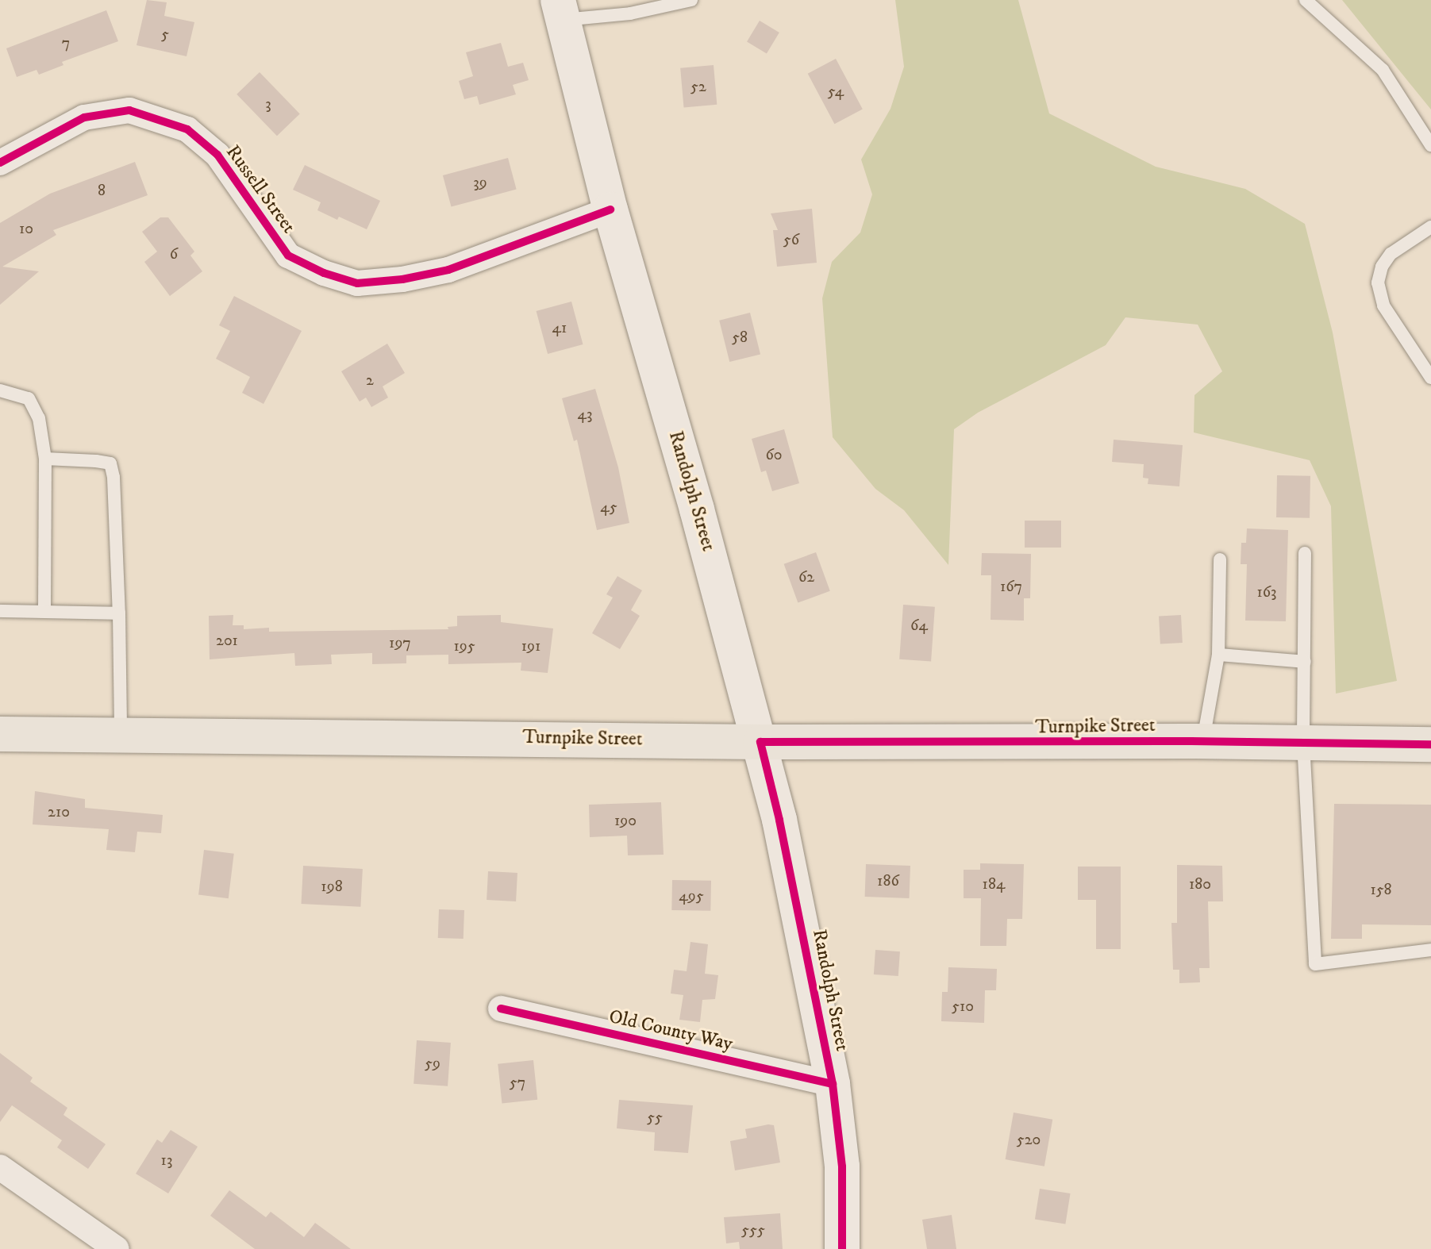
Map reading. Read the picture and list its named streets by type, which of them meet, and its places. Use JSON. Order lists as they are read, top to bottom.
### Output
{
  "streets": {
    "main road": ["Randolph Street", "Turnpike Street"],
    "street": ["Russell Street", "Old County Way"]
  },
  "crossings": [
    ["Russell Street", "Randolph Street"],
    ["Randolph Street", "Turnpike Street"],
    ["Randolph Street", "Old County Way"]
  ],
  "house_numbers": [
    "5",
    "7",
    "52",
    "54",
    "3",
    "39",
    "8",
    "10",
    "56",
    "6",
    "41",
    "58",
    "2",
    "43",
    "60",
    "45",
    "62",
    "167",
    "163",
    "64",
    "201",
    "197",
    "195",
    "191",
    "210",
    "190",
    "186",
    "184",
    "180",
    "198",
    "158",
    "495",
    "510",
    "59",
    "57",
    "55",
    "520",
    "13",
    "555"
  ]
}
